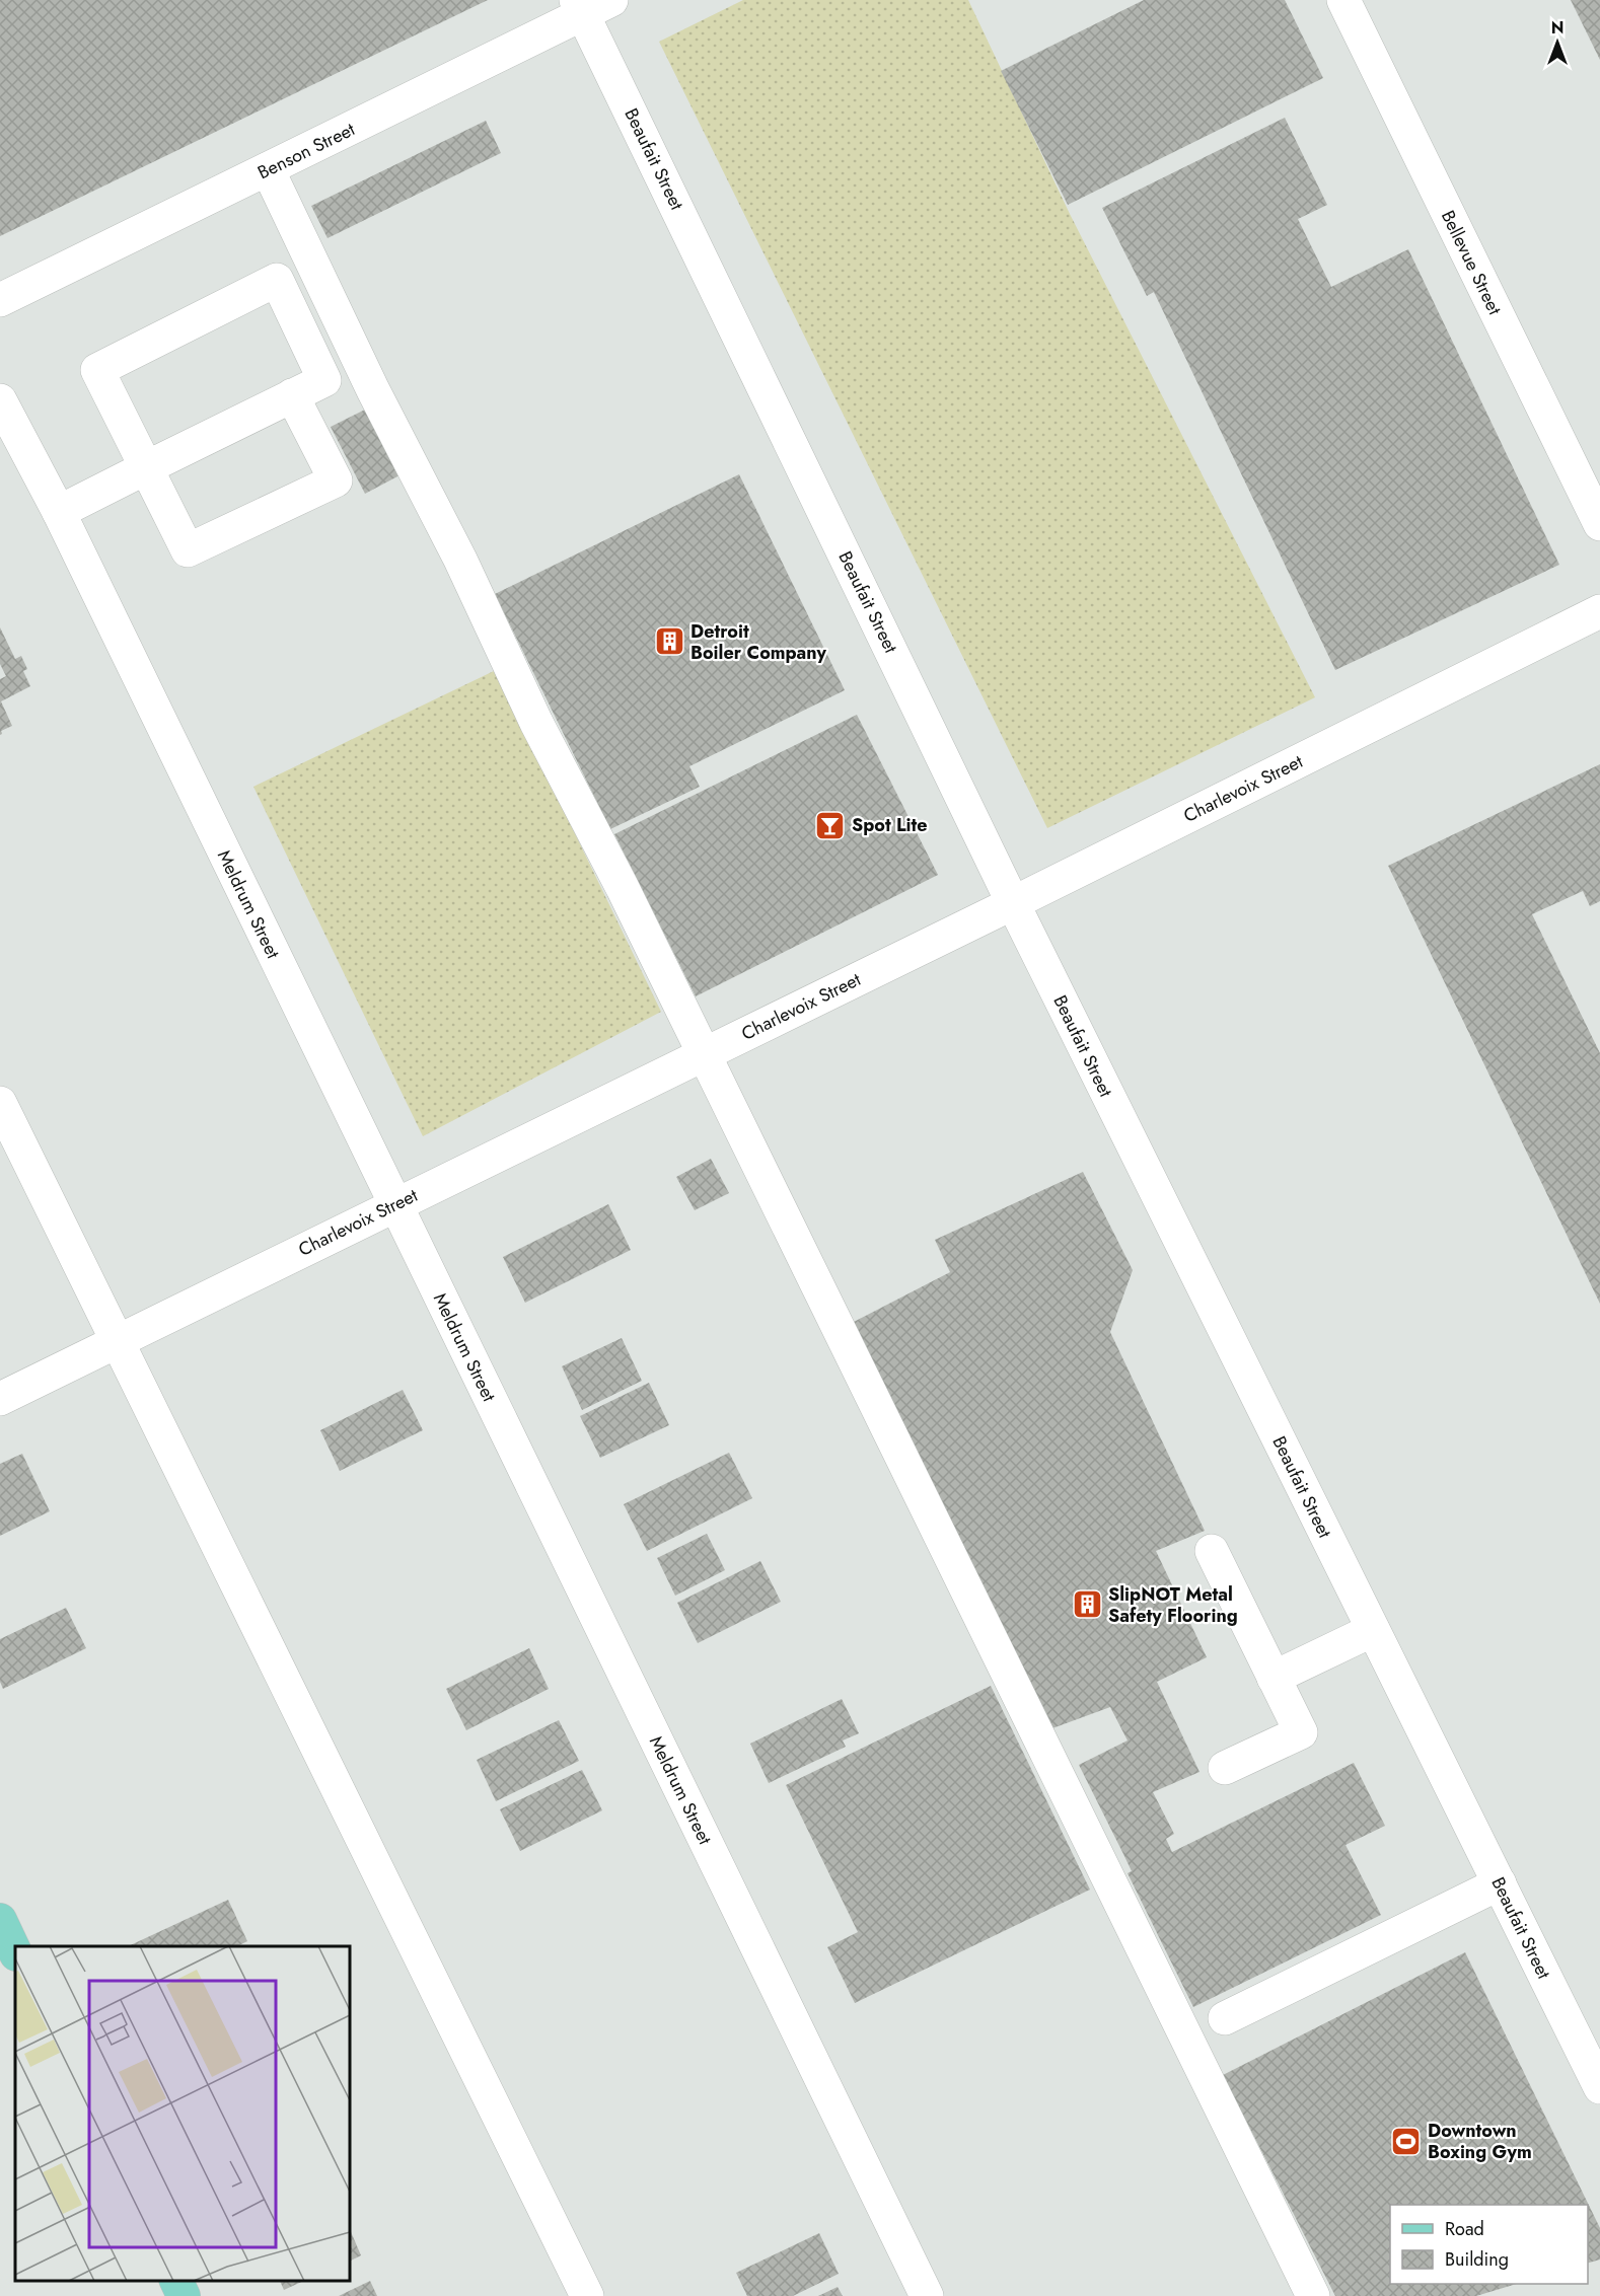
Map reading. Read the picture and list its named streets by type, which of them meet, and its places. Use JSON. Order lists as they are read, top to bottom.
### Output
{
  "streets": {
    "street": [
      "Benson Street",
      "Beaufait Street",
      "Bellevue Street",
      "Charlevoix Street",
      "Meldrum Street"
    ]
  },
  "crossings": [
    ["Benson Street", "Beaufait Street"],
    ["Beaufait Street", "Charlevoix Street"],
    ["Charlevoix Street", "Meldrum Street"]
  ],
  "places": {
    "building": ["Detroit Boiler Company", "SlipNOT Metal Safety Flooring"],
    "bar": ["Spot Lite"],
    "sports": ["Downtown Boxing Gym"]
  },
  "legend": ["Road", "Building"],
  "north": "top"
}
